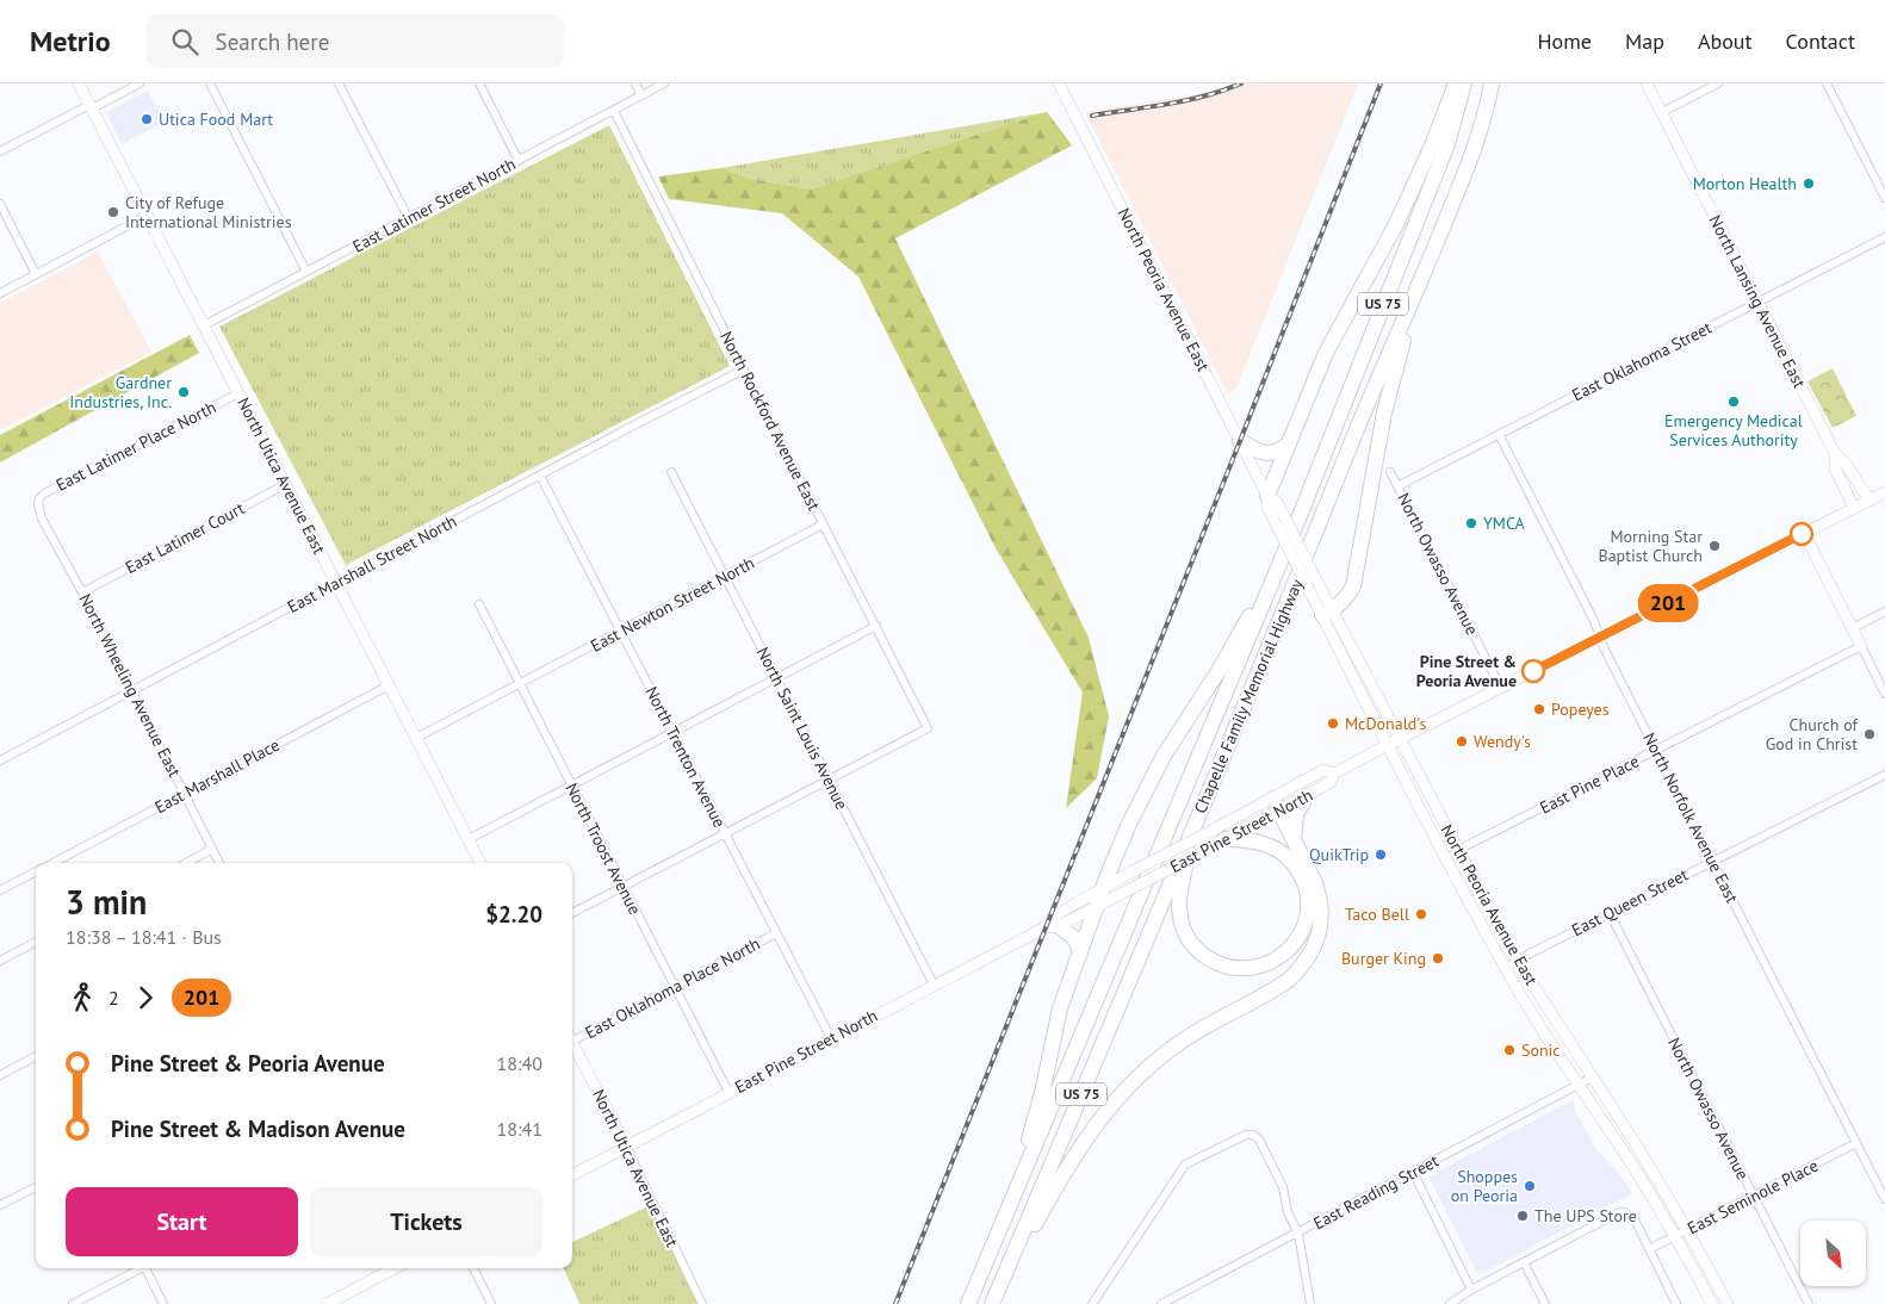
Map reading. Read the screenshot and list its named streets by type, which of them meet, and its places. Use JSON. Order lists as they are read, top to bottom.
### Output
{
  "streets": {
    "highway": ["US 75", "Chapelle Family Memorial Highway"],
    "main road": [
      "North Peoria Avenue East",
      "North Lansing Avenue East",
      "North Utica Avenue East",
      "East Pine Street North"
    ],
    "street": [
      "East Latimer Street North",
      "East Oklahoma Street",
      "North Rockford Avenue East",
      "East Latimer Place North",
      "East Latimer Court",
      "East Marshall Street North",
      "North Owasso Avenue",
      "East Newton Street North",
      "North Wheeling Avenue East",
      "North Saint Louis Avenue",
      "North Trenton Avenue",
      "East Marshall Place",
      "East Pine Place",
      "North Norfolk Avenue East",
      "North Troost Avenue",
      "East Queen Street",
      "East Oklahoma Place North",
      "East Reading Street",
      "East Seminole Place"
    ]
  },
  "crossings": [
    ["East Latimer Street North", "North Rockford Avenue East"],
    ["East Latimer Street North", "North Utica Avenue East"],
    ["North Peoria Avenue East", "East Pine Place"],
    ["North Peoria Avenue East", "East Pine Street North"],
    ["North Peoria Avenue East", "East Queen Street"],
    ["North Peoria Avenue East", "East Reading Street"],
    ["North Peoria Avenue East", "East Seminole Place"],
    ["North Lansing Avenue East", "East Oklahoma Street"],
    ["North Lansing Avenue East", "East Pine Street North"],
    ["East Oklahoma Street", "North Owasso Avenue"],
    ["East Oklahoma Street", "North Norfolk Avenue East"],
    ["North Rockford Avenue East", "East Marshall Street North"],
    ["North Rockford Avenue East", "East Newton Street North"],
    ["North Rockford Avenue East", "North Saint Louis Avenue"],
    ["East Latimer Place North", "North Utica Avenue East"],
    ["East Latimer Place North", "North Wheeling Avenue East"],
    ["North Utica Avenue East", "East Latimer Court"],
    ["North Utica Avenue East", "East Marshall Street North"],
    ["North Utica Avenue East", "East Newton Street North"],
    ["North Utica Avenue East", "East Marshall Place"],
    ["North Utica Avenue East", "East Pine Street North"],
    ["East Latimer Court", "North Wheeling Avenue East"],
    ["East Marshall Street North", "North Wheeling Avenue East"],
    ["East Marshall Street North", "North Trenton Avenue"],
    ["North Owasso Avenue", "East Pine Street North"],
    ["North Owasso Avenue", "East Queen Street"],
    ["North Owasso Avenue", "East Seminole Place"],
    ["East Newton Street North", "North Saint Louis Avenue"],
    ["East Newton Street North", "North Trenton Avenue"],
    ["East Newton Street North", "North Troost Avenue"],
    ["North Wheeling Avenue East", "East Marshall Place"],
    ["North Saint Louis Avenue", "East Pine Street North"],
    ["North Trenton Avenue", "East Pine Street North"],
    ["North Trenton Avenue", "East Oklahoma Place North"],
    ["East Pine Place", "North Norfolk Avenue East"],
    ["North Norfolk Avenue East", "East Pine Street North"],
    ["North Norfolk Avenue East", "East Queen Street"],
    ["North Norfolk Avenue East", "East Seminole Place"],
    ["East Pine Street North", "North Troost Avenue"],
    ["North Troost Avenue", "East Oklahoma Place North"]
  ],
  "places": [
    "Utica Food Mart",
    "Morton Health",
    "City of Refuge International Ministries",
    "Gardner Industries, Inc.",
    "Emergency Medical Services Authority",
    "YMCA",
    "Morning Star Baptist Church",
    "Pine Street & Peoria Avenue",
    "Popeyes",
    "McDonald's",
    "Church of God in Christ",
    "Wendy's",
    "QuikTrip",
    "Taco Bell",
    "Burger King",
    "Sonic",
    "Shoppes on Peoria",
    "The UPS Store"
  ],
  "lines": ["bus line 201"],
  "north": "bottom right",
  "page": {
    "header": "Metrio",
    "search": "Search here",
    "nav": [
      "Home",
      "Map",
      "About",
      "Contact"
    ],
    "on_map": "201",
    "heading": ["3 min", "18:38 – 18:41 · Bus", "$2.20"],
    "legs": ["2", "201"],
    "list": [
      {
        "name": "Pine Street & Peoria Avenue",
        "value": "18:40"
      },
      {
        "name": "Pine Street & Madison Avenue",
        "value": "18:41"
      }
    ],
    "buttons": ["Start", "Tickets"]
  }
}
